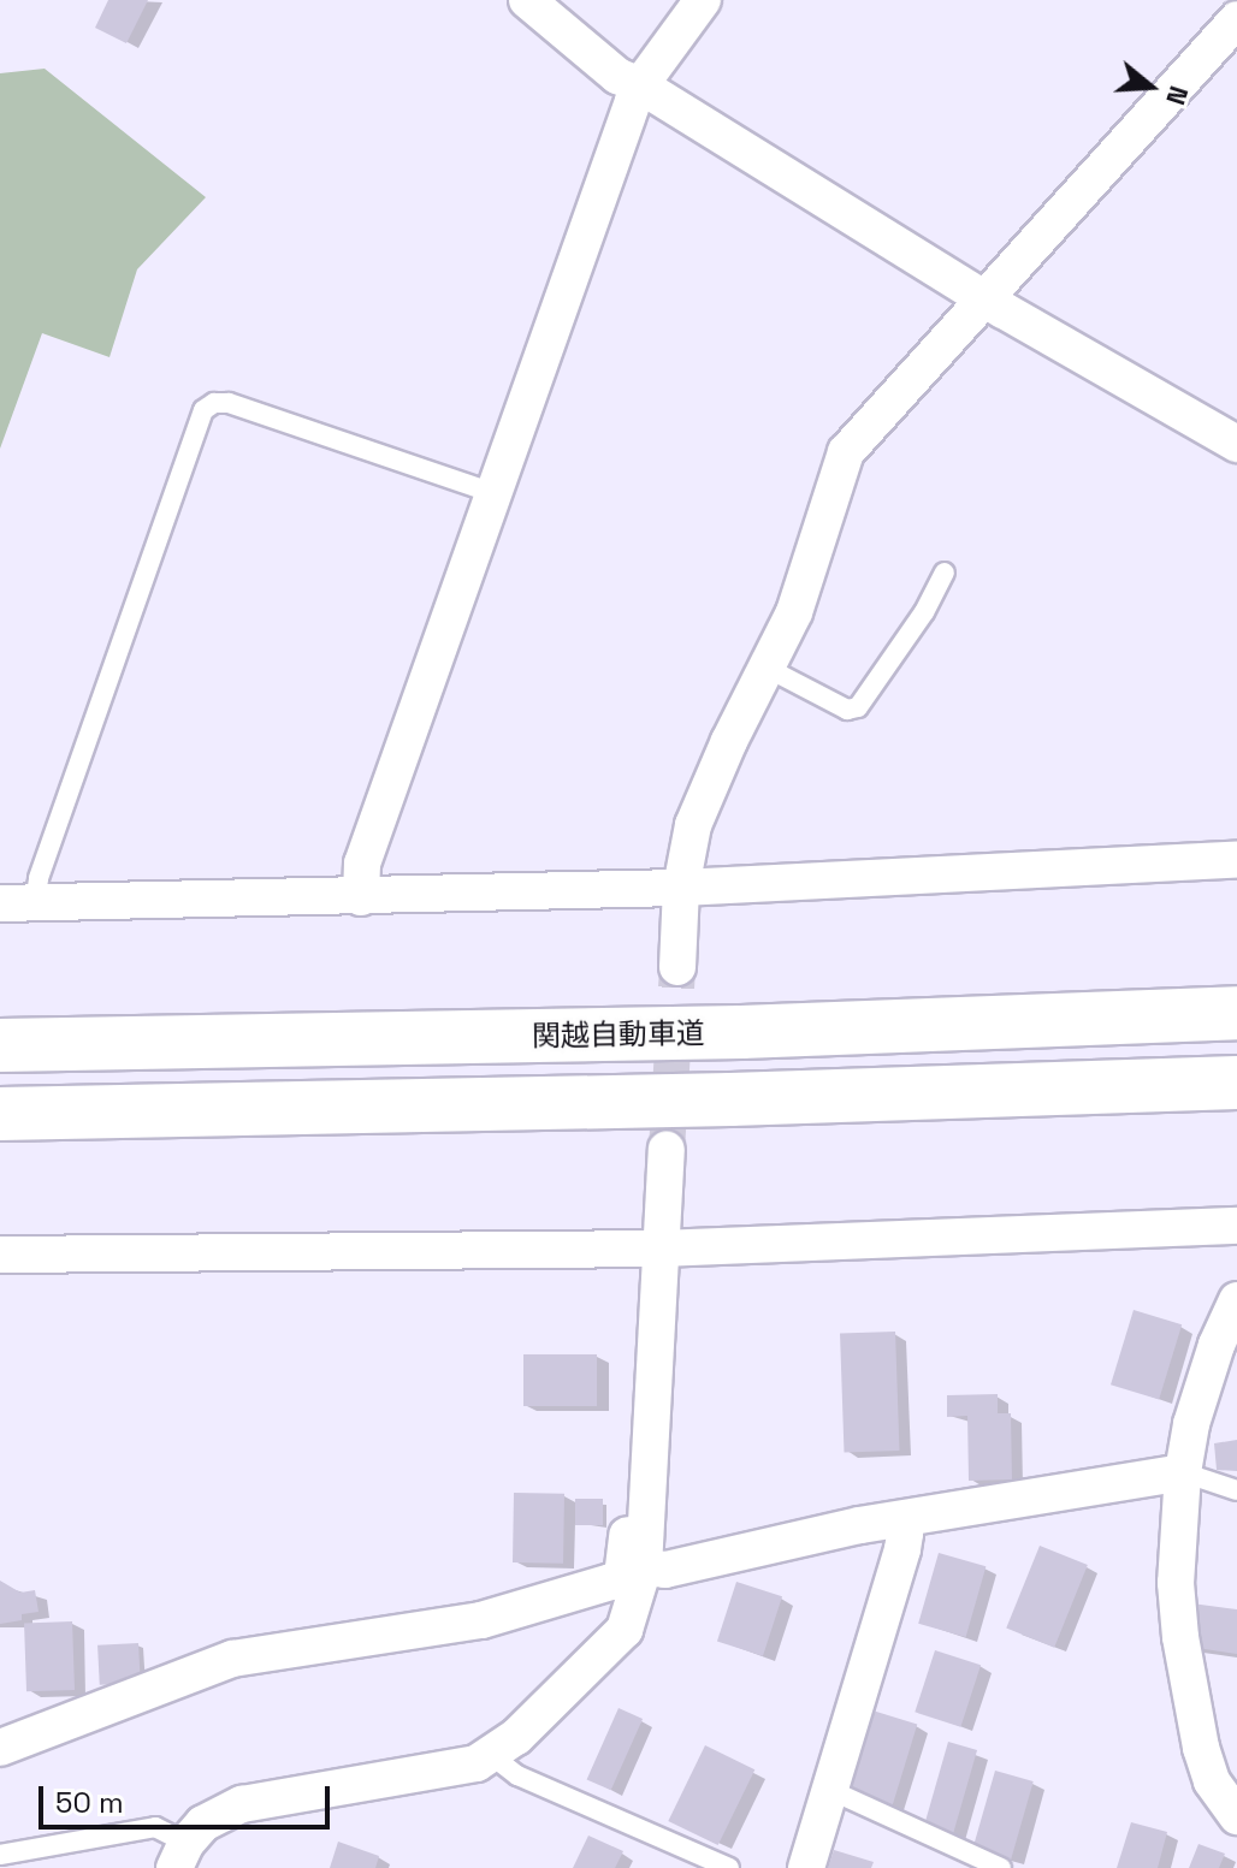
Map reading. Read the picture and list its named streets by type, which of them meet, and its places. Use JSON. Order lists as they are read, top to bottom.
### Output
{
  "streets": {
    "highway": ["関越自動車道"]
  },
  "scale_bar": "50 m",
  "north": "right"
}
